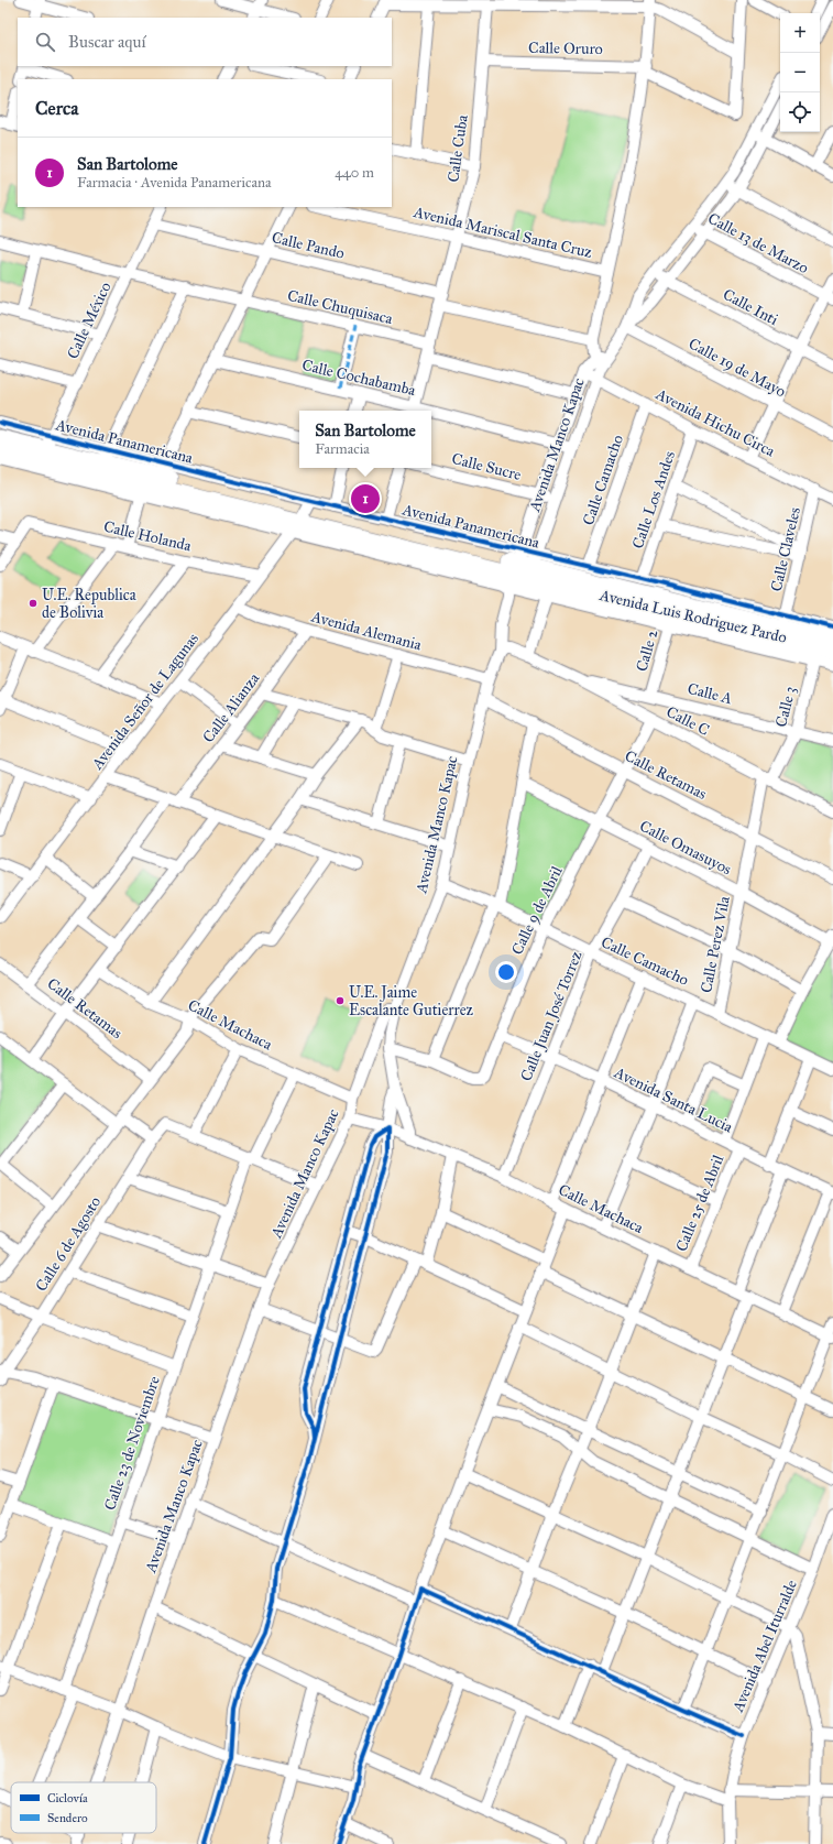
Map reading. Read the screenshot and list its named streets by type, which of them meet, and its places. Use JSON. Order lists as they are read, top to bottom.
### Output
{
  "streets": {
    "highway": ["Avenida Panamericana"],
    "street": [
      "Calle Oruro",
      "Calle Cuba",
      "Avenida Mariscal Santa Cruz",
      "Calle 13 de Marzo",
      "Calle Pando",
      "Calle Chuquisaca",
      "Calle Inti",
      "Calle México",
      "Calle 19 de Mayo",
      "Calle Cochabamba",
      "Avenida Hichu Circa",
      "Avenida Manco Kapac",
      "Calle Sucre",
      "Calle Camacho",
      "Calle Los Andes",
      "Calle Holanda",
      "Calle Claveles",
      "Avenida Luis Rodriguez Pardo",
      "Avenida Alemania",
      "Calle 2",
      "Calle A",
      "Avenida Señor de Lagunas",
      "Calle 3",
      "Calle Alianza",
      "Calle C",
      "Calle Retamas",
      "Calle Omasuyos",
      "Calle 9 de Abril",
      "Calle Perez Vila",
      "Calle Juan José Torrez",
      "Calle Machaca",
      "Avenida Santa Lucia",
      "Calle 25 de Abril",
      "Calle 6 de Agosto",
      "Calle 23 de Noviembre",
      "Avenida Abel Iturralde"
    ]
  },
  "crossings": [
    ["Calle Oruro", "Calle Cuba"],
    ["Calle Cuba", "Avenida Mariscal Santa Cruz"],
    ["Calle Cuba", "Calle Pando"],
    ["Calle Pando", "Calle México"],
    ["Calle Chuquisaca", "Calle México"],
    ["Calle México", "Avenida Panamericana"],
    ["Calle Cochabamba", "Avenida Manco Kapac"],
    ["Avenida Hichu Circa", "Avenida Manco Kapac"],
    ["Avenida Hichu Circa", "Calle Camacho"],
    ["Avenida Hichu Circa", "Calle Los Andes"],
    ["Avenida Hichu Circa", "Calle Claveles"],
    ["Avenida Panamericana", "Avenida Manco Kapac"],
    ["Avenida Panamericana", "Calle Camacho"],
    ["Avenida Panamericana", "Calle Los Andes"],
    ["Avenida Panamericana", "Calle Claveles"],
    ["Avenida Panamericana", "Avenida Luis Rodriguez Pardo"],
    ["Avenida Panamericana", "Calle 2"],
    ["Avenida Panamericana", "Avenida Señor de Lagunas"],
    ["Avenida Manco Kapac", "Calle Sucre"],
    ["Avenida Manco Kapac", "Calle Camacho"],
    ["Avenida Manco Kapac", "Avenida Alemania"],
    ["Avenida Manco Kapac", "Calle Retamas"],
    ["Avenida Manco Kapac", "Calle Machaca"],
    ["Calle Camacho", "Calle 9 de Abril"],
    ["Calle Camacho", "Calle Perez Vila"],
    ["Calle Camacho", "Calle Juan José Torrez"],
    ["Calle Holanda", "Avenida Señor de Lagunas"],
    ["Avenida Luis Rodriguez Pardo", "Calle 2"],
    ["Avenida Luis Rodriguez Pardo", "Calle 3"],
    ["Avenida Alemania", "Avenida Señor de Lagunas"],
    ["Avenida Alemania", "Calle Alianza"],
    ["Calle 2", "Calle A"],
    ["Calle A", "Calle 3"],
    ["Calle A", "Calle C"],
    ["Calle 3", "Calle C"],
    ["Calle 3", "Calle Perez Vila"],
    ["Calle C", "Calle 9 de Abril"],
    ["Calle C", "Calle Perez Vila"],
    ["Calle Retamas", "Calle 9 de Abril"],
    ["Calle Retamas", "Calle Perez Vila"],
    ["Calle Omasuyos", "Calle 9 de Abril"],
    ["Calle Omasuyos", "Calle Perez Vila"],
    ["Calle Omasuyos", "Calle Juan José Torrez"],
    ["Calle 9 de Abril", "Avenida Santa Lucia"],
    ["Calle Juan José Torrez", "Calle Machaca"],
    ["Calle Juan José Torrez", "Avenida Santa Lucia"],
    ["Calle Machaca", "Calle 25 de Abril"],
    ["Calle Machaca", "Calle 23 de Noviembre"],
    ["Avenida Santa Lucia", "Calle 25 de Abril"]
  ],
  "places": ["U.E. Republica de Bolivia", "U.E. Jaime Escalante Gutierrez"],
  "legend": ["Ciclovía", "Sendero"],
  "page": {
    "map_buttons": ["+", "−"],
    "search": "Buscar aquí",
    "heading": "Cerca",
    "list": [
      {
        "mark": "1",
        "name": "San Bartolome",
        "note": "Farmacia · Avenida Panamericana",
        "value": "440 m"
      }
    ],
    "popup": ["San Bartolome", "Farmacia"],
    "pins": "1"
  }
}
